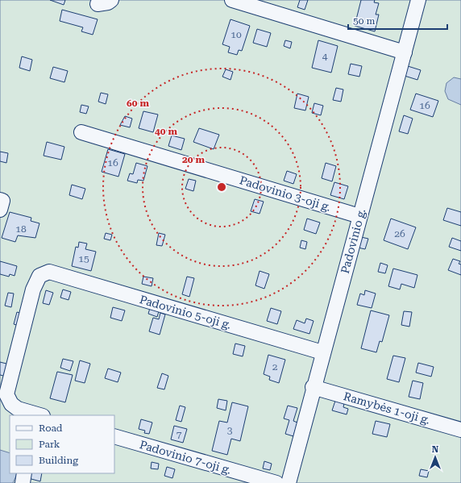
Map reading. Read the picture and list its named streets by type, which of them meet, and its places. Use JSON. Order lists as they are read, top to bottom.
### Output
{
  "streets": {
    "street": [
      "Padovinio 3-oji g.",
      "Padovinio g.",
      "Padovinio 5-oji g.",
      "Ramybės 1-oji g.",
      "Padovinio 7-oji g."
    ]
  },
  "crossings": [
    ["Padovinio 3-oji g.", "Padovinio g."],
    ["Padovinio g.", "Padovinio 5-oji g."],
    ["Padovinio g.", "Ramybės 1-oji g."]
  ],
  "house_numbers": [
    "10",
    "4",
    "16",
    "16",
    "18",
    "26",
    "15",
    "2",
    "3",
    "7"
  ],
  "legend": ["Road", "Park", "Building"],
  "scale_bar": "50 m",
  "north": "top",
  "rings": ["60 m", "40 m", "20 m"]
}
